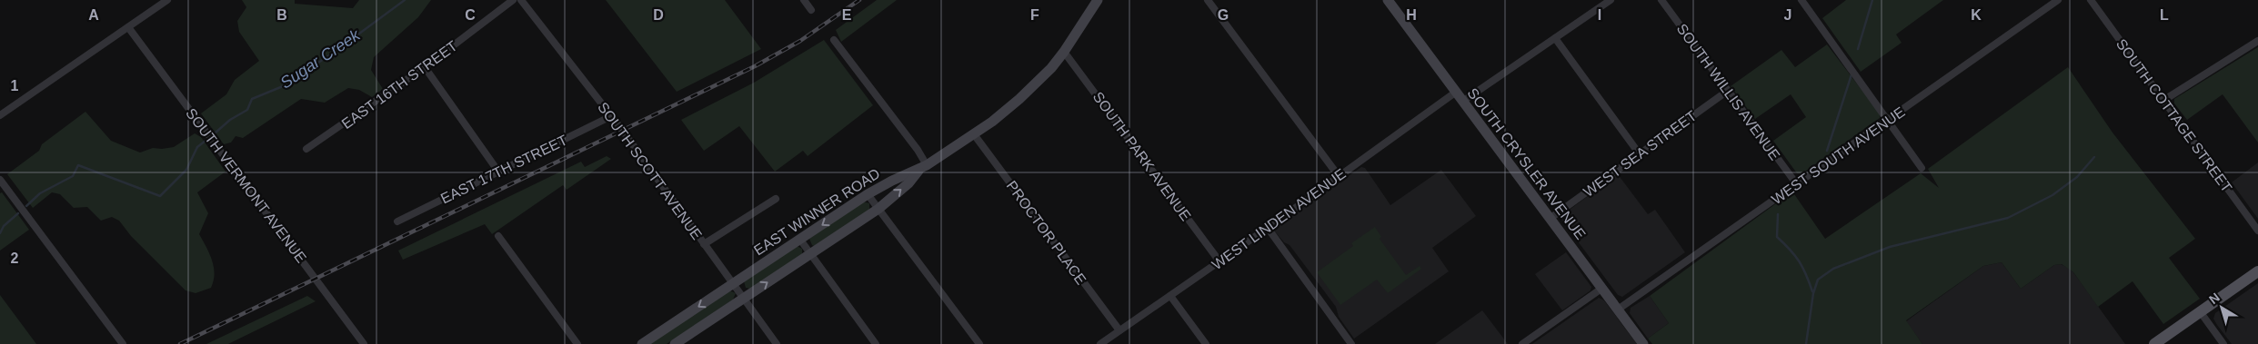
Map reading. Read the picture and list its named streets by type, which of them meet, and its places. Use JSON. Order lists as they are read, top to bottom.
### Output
{
  "streets": {
    "street": [
      "EAST 16TH STREET",
      "SOUTH WILLIS AVENUE",
      "SOUTH COTTAGE STREET",
      "WEST SEA STREET",
      "WEST SOUTH AVENUE",
      "SOUTH PARK AVENUE",
      "SOUTH CRYSLER AVENUE",
      "EAST 17TH STREET",
      "SOUTH SCOTT AVENUE",
      "SOUTH VERMONT AVENUE",
      "EAST WINNER ROAD",
      "WEST LINDEN AVENUE",
      "PROCTOR PLACE"
    ]
  },
  "crossings": [
    ["SOUTH WILLIS AVENUE", "WEST SEA STREET"],
    ["SOUTH WILLIS AVENUE", "WEST SOUTH AVENUE"],
    ["WEST SEA STREET", "SOUTH CRYSLER AVENUE"],
    ["WEST SOUTH AVENUE", "SOUTH CRYSLER AVENUE"],
    ["SOUTH PARK AVENUE", "WEST LINDEN AVENUE"],
    ["SOUTH CRYSLER AVENUE", "WEST LINDEN AVENUE"],
    ["EAST 17TH STREET", "SOUTH SCOTT AVENUE"],
    ["SOUTH SCOTT AVENUE", "EAST WINNER ROAD"],
    ["WEST LINDEN AVENUE", "PROCTOR PLACE"]
  ],
  "water": ["Sugar Creek"],
  "north": "top left",
  "grid": {
    "columns": [
      "A",
      "B",
      "C",
      "D",
      "E",
      "F",
      "G",
      "H",
      "I",
      "J",
      "K",
      "L"
    ],
    "rows": ["1", "2"]
  }
}
